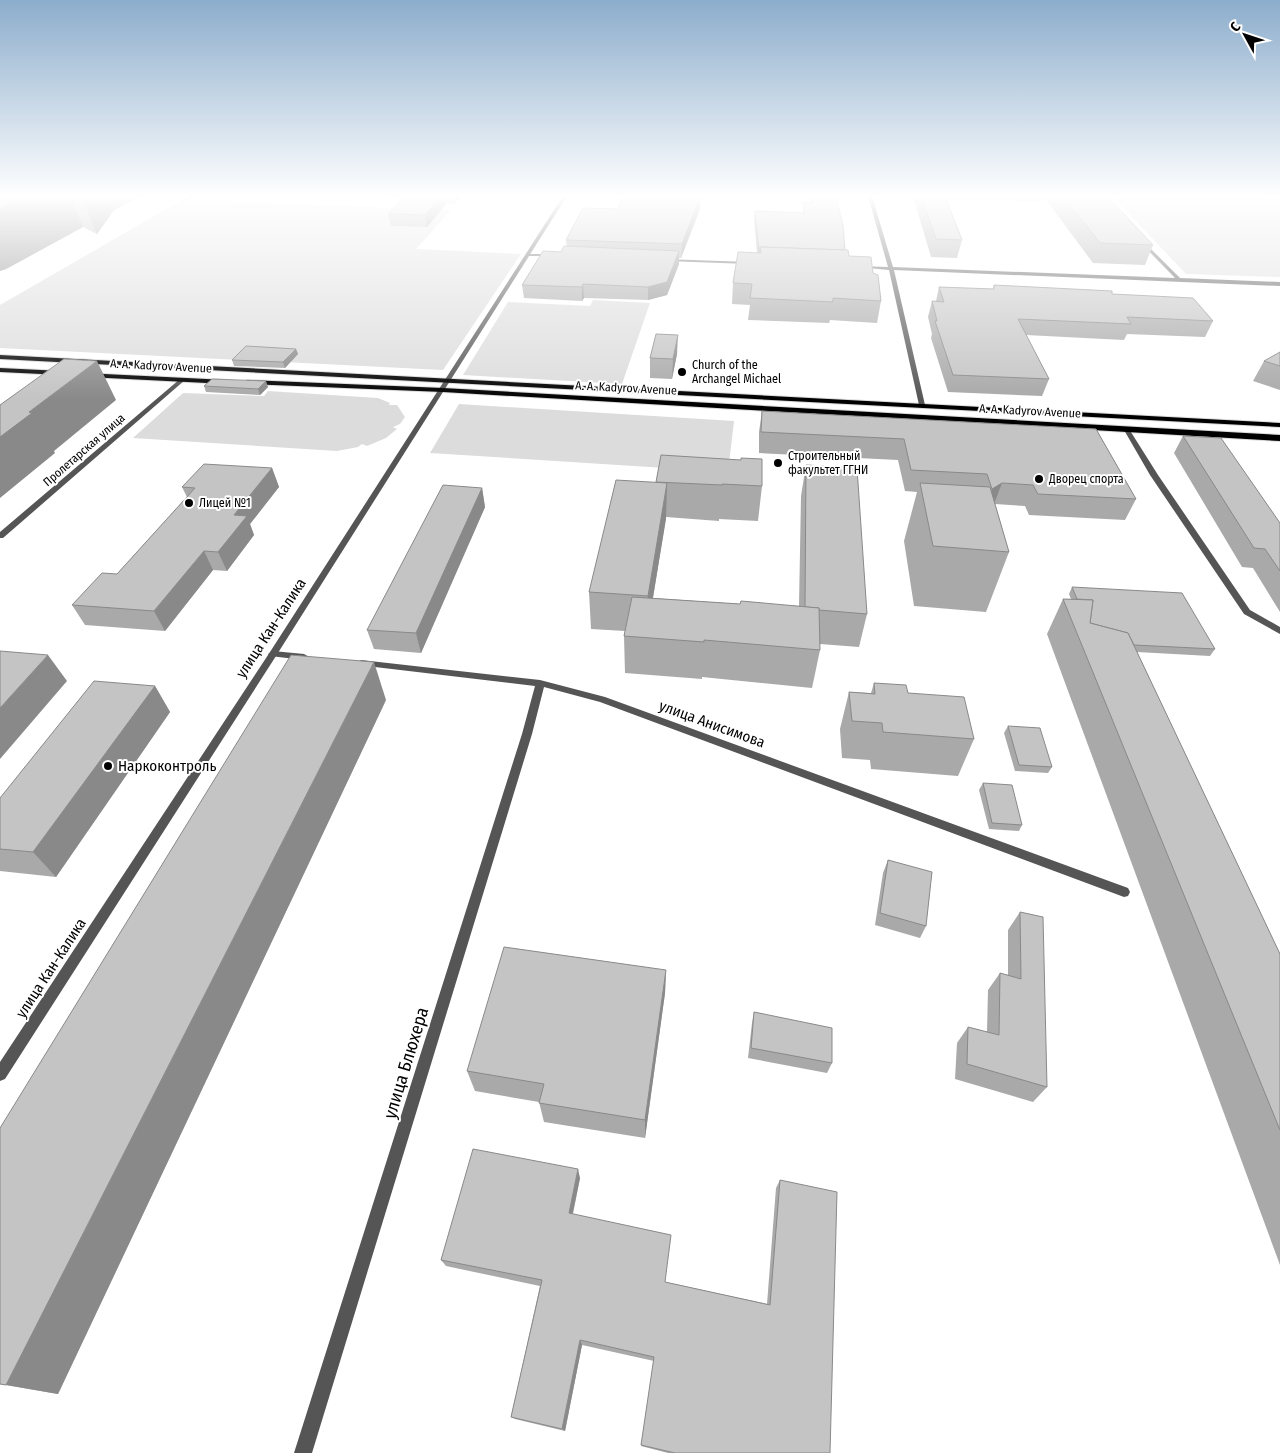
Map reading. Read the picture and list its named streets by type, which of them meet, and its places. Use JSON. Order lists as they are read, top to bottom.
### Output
{
  "streets": {
    "main road": ["A. A. Kadyrov Avenue"],
    "street": [
      "Пролетарская улица",
      "улица Кан-Калика",
      "улица Анисимова",
      "улица Блюхера"
    ]
  },
  "crossings": [
    ["A. A. Kadyrov Avenue", "Пролетарская улица"],
    ["A. A. Kadyrov Avenue", "улица Кан-Калика"],
    ["улица Анисимова", "улица Блюхера"]
  ],
  "places": [
    "Church of the Archangel Michael",
    "Строительный факультет ГГНИ",
    "Дворец спорта",
    "Лицей №1",
    "Наркоконтроль"
  ],
  "north": "top left"
}
